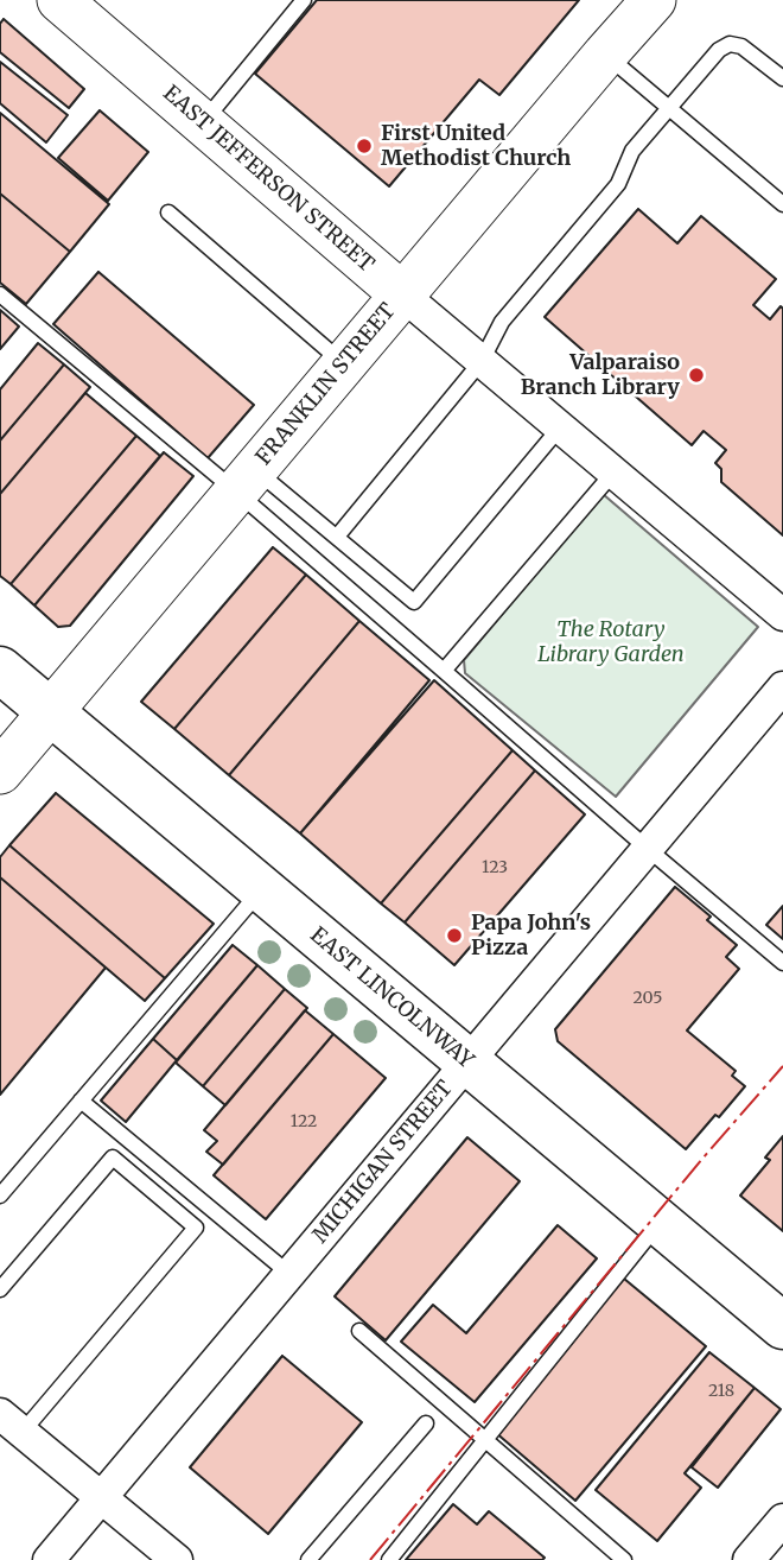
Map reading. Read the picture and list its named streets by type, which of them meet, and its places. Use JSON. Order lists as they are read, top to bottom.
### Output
{
  "streets": {
    "main road": ["EAST JEFFERSON STREET", "FRANKLIN STREET", "EAST LINCOLNWAY"],
    "street": ["MICHIGAN STREET"]
  },
  "crossings": [
    ["EAST JEFFERSON STREET", "FRANKLIN STREET"],
    ["FRANKLIN STREET", "EAST LINCOLNWAY"],
    ["EAST LINCOLNWAY", "MICHIGAN STREET"]
  ],
  "parks": ["The Rotary Library Garden"],
  "places": ["First United Methodist Church", "Valparaiso Branch Library", "Papa John's Pizza"],
  "house_numbers": [
    "123",
    "205",
    "122",
    "218"
  ]
}
